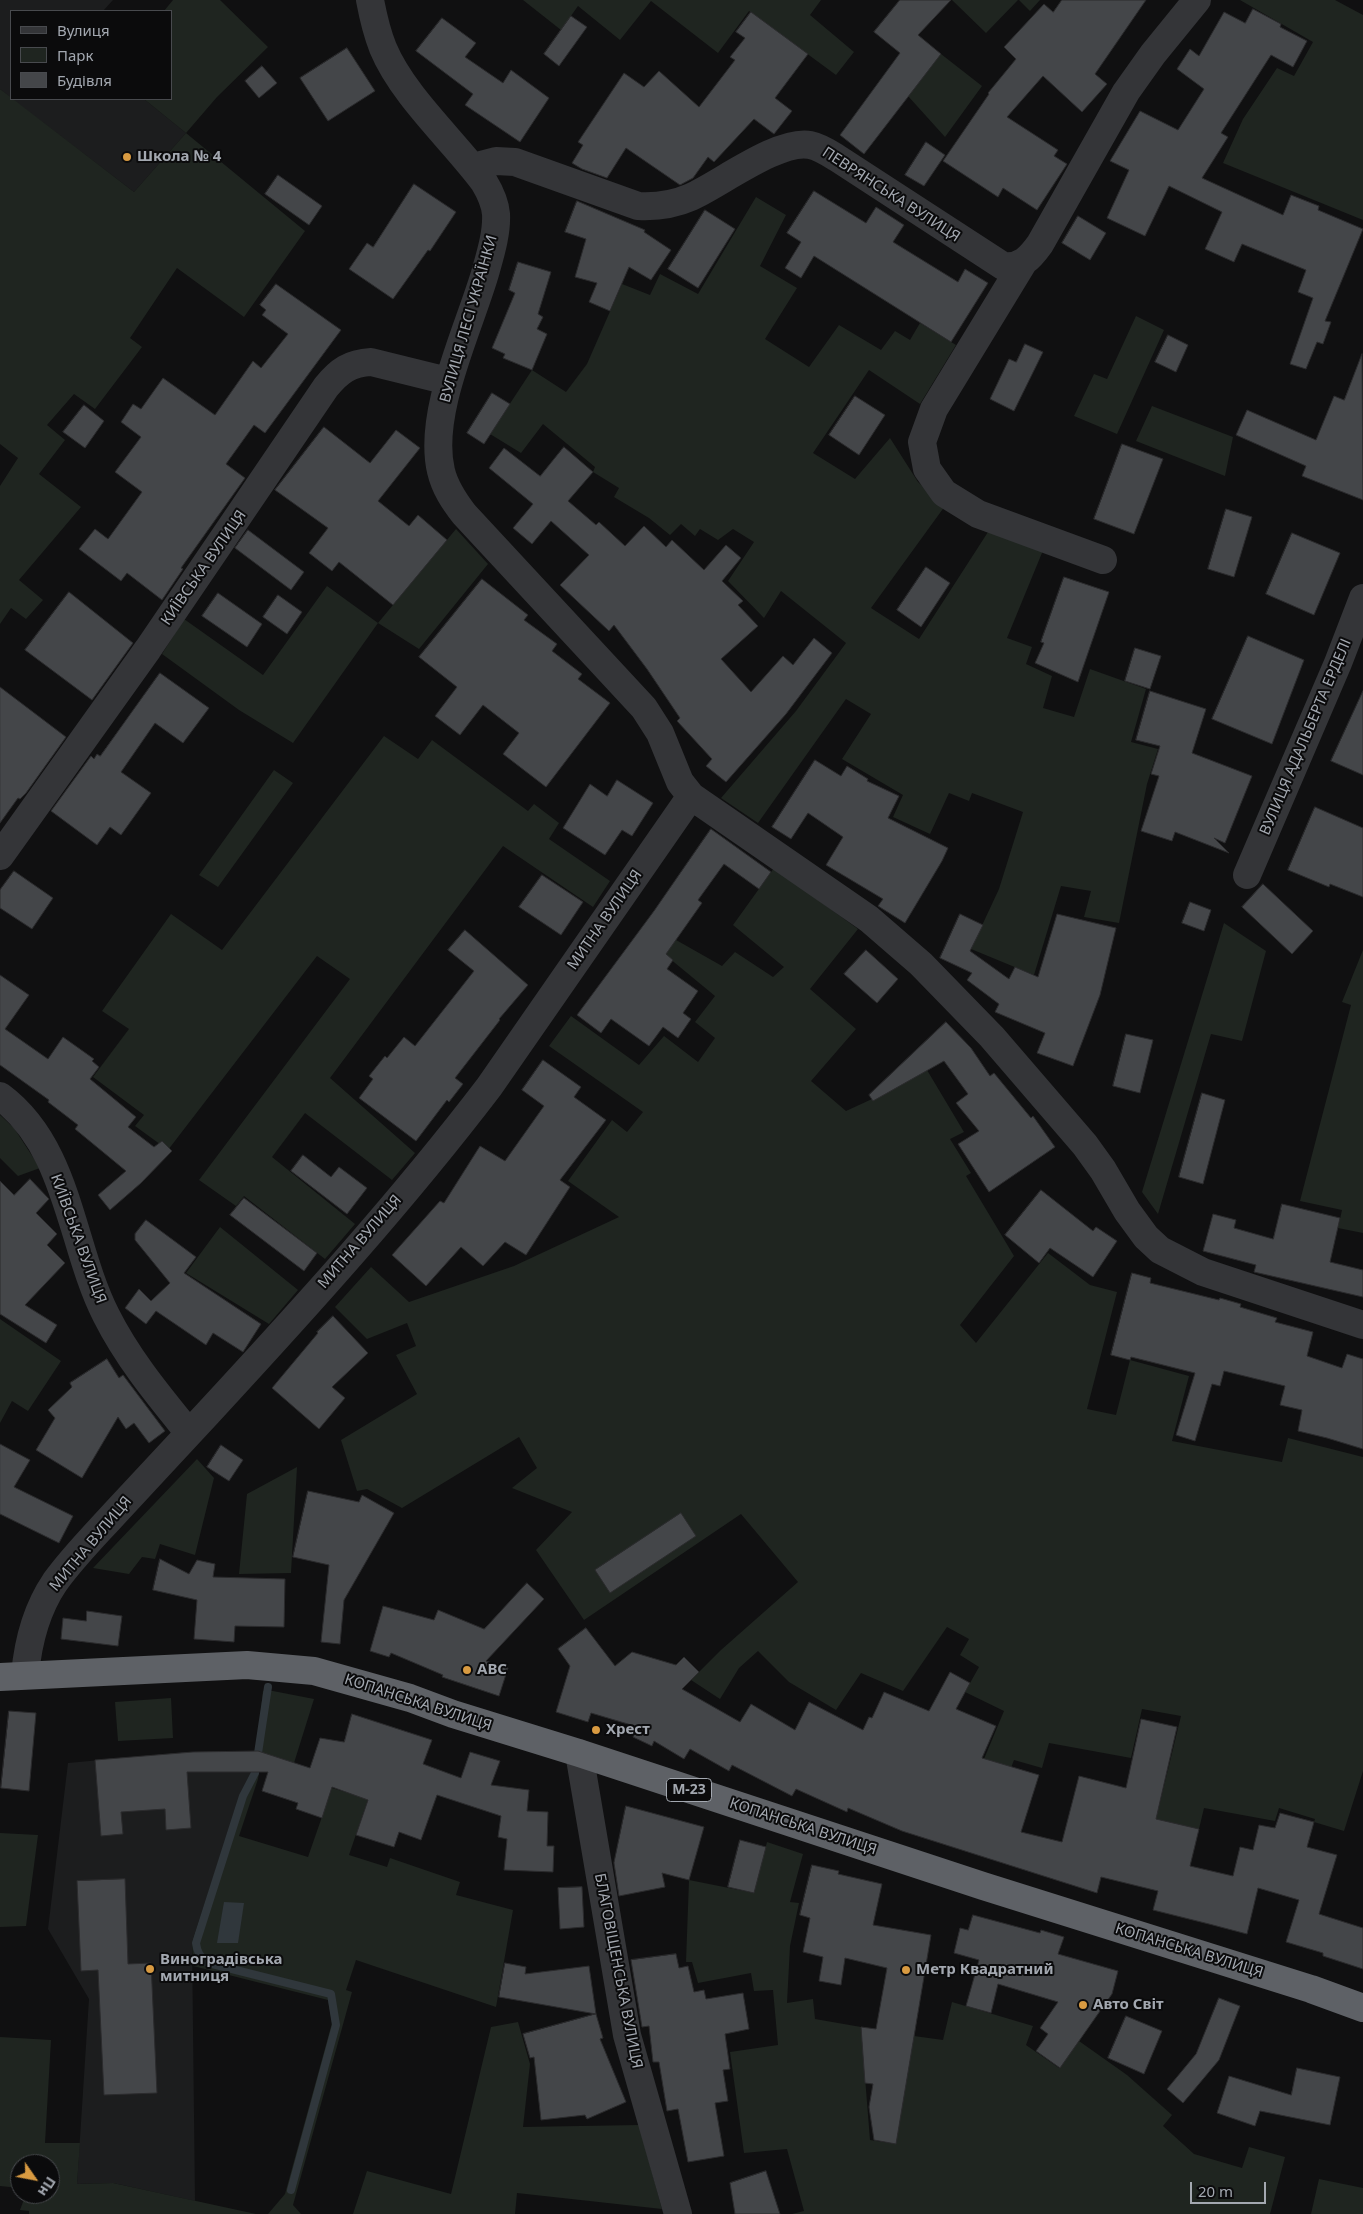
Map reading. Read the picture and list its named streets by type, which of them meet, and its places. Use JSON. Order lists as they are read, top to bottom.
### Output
{
  "streets": {
    "highway": ["КОПАНСЬКА ВУЛИЦЯ", "М-23"],
    "street": [
      "ПЕВРЯНСЬКА ВУЛИЦЯ",
      "ВУЛИЦЯ ЛЕСІ УКРАЇНКИ",
      "КИЇВСЬКА ВУЛИЦЯ",
      "ВУЛИЦЯ АДАЛЬБЕРТА ЕРДЕЛІ",
      "МИТНА ВУЛИЦЯ",
      "БЛАГОВІЩЕНСЬКА ВУЛИЦЯ"
    ]
  },
  "crossings": [
    ["ПЕВРЯНСЬКА ВУЛИЦЯ", "ВУЛИЦЯ ЛЕСІ УКРАЇНКИ"],
    ["ВУЛИЦЯ ЛЕСІ УКРАЇНКИ", "КИЇВСЬКА ВУЛИЦЯ"],
    ["ВУЛИЦЯ ЛЕСІ УКРАЇНКИ", "МИТНА ВУЛИЦЯ"],
    ["КИЇВСЬКА ВУЛИЦЯ", "МИТНА ВУЛИЦЯ"],
    ["МИТНА ВУЛИЦЯ", "КОПАНСЬКА ВУЛИЦЯ"],
    ["КОПАНСЬКА ВУЛИЦЯ", "БЛАГОВІЩЕНСЬКА ВУЛИЦЯ"]
  ],
  "places": [
    "Школа № 4",
    "ABC",
    "Хрест",
    "Виноградівська митниця",
    "Метр Квадратний",
    "Авто Світ"
  ],
  "legend": ["Вулиця", "Парк", "Будівля"],
  "scale_bar": "20 m",
  "north": "bottom right"
}
